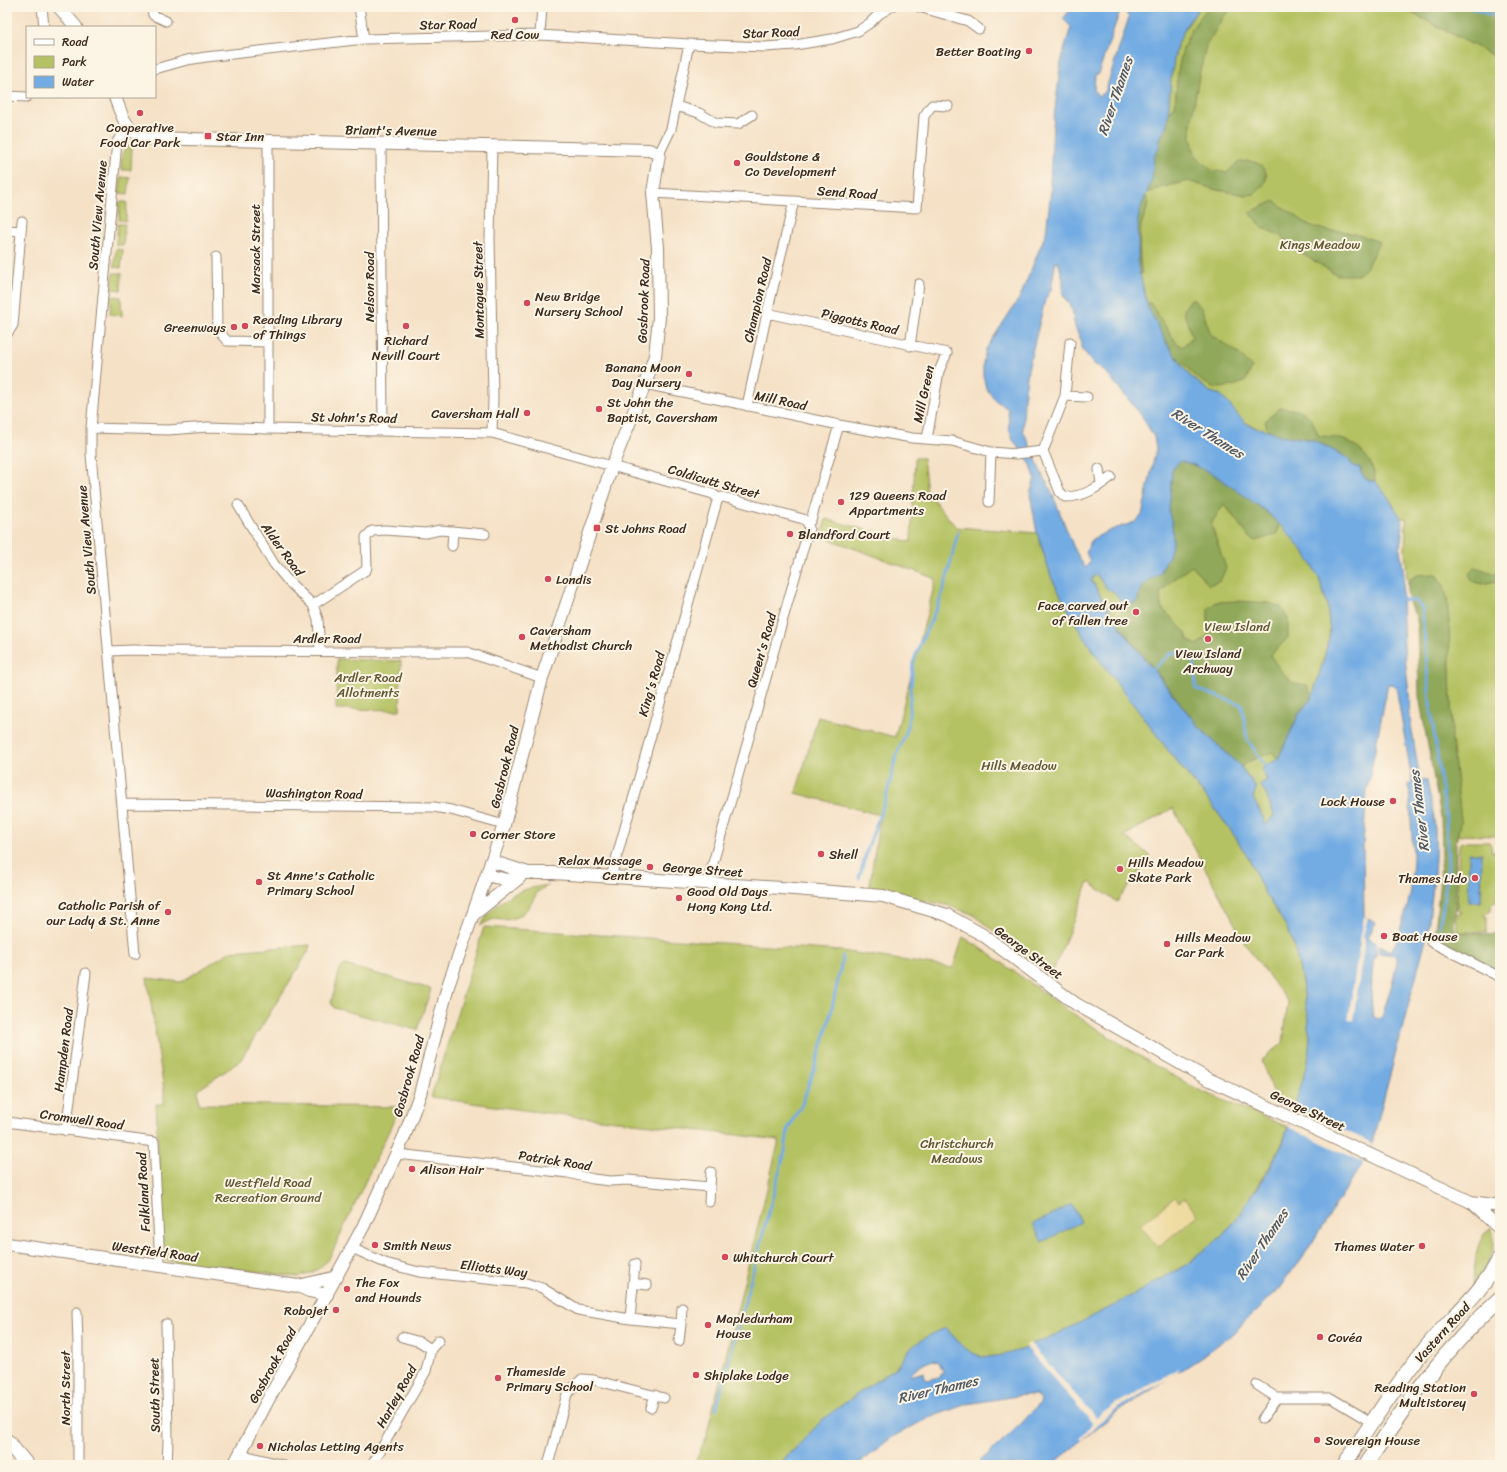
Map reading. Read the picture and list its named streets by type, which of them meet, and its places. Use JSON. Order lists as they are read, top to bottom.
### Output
{
  "streets": {
    "main road": [
      "Briant's Avenue",
      "Gosbrook Road",
      "George Street",
      "Westfield Road",
      "Vastern Road"
    ],
    "street": [
      "Star Road",
      "Send Road",
      "South View Avenue",
      "Marsack Street",
      "Nelson Road",
      "Montague Street",
      "Champion Road",
      "Piggotts Road",
      "Mill Green",
      "Mill Road",
      "St John's Road",
      "Coldicutt Street",
      "Alder Road",
      "Ardler Road",
      "Queen's Road",
      "King's Road",
      "Washington Road",
      "Hampden Road",
      "Cromwell Road",
      "Patrick Road",
      "Falkland Road",
      "Elliotts Way",
      "North Street",
      "South Street",
      "Harley Road"
    ]
  },
  "crossings": [
    ["Star Road", "Gosbrook Road"],
    ["Briant's Avenue", "South View Avenue"],
    ["Briant's Avenue", "Marsack Street"],
    ["Briant's Avenue", "Nelson Road"],
    ["Briant's Avenue", "Montague Street"],
    ["Briant's Avenue", "Gosbrook Road"],
    ["Send Road", "Champion Road"],
    ["Send Road", "Gosbrook Road"],
    ["South View Avenue", "St John's Road"],
    ["South View Avenue", "Ardler Road"],
    ["South View Avenue", "Washington Road"],
    ["Marsack Street", "St John's Road"],
    ["Nelson Road", "St John's Road"],
    ["Montague Street", "St John's Road"],
    ["Champion Road", "Piggotts Road"],
    ["Champion Road", "Mill Road"],
    ["Gosbrook Road", "Mill Road"],
    ["Gosbrook Road", "St John's Road"],
    ["Gosbrook Road", "Coldicutt Street"],
    ["Gosbrook Road", "Ardler Road"],
    ["Gosbrook Road", "Washington Road"],
    ["Gosbrook Road", "George Street"],
    ["Gosbrook Road", "Patrick Road"],
    ["Gosbrook Road", "Westfield Road"],
    ["Gosbrook Road", "Elliotts Way"],
    ["Piggotts Road", "Mill Green"],
    ["Mill Green", "Mill Road"],
    ["Mill Road", "Queen's Road"],
    ["St John's Road", "Coldicutt Street"],
    ["Coldicutt Street", "Queen's Road"],
    ["Coldicutt Street", "King's Road"],
    ["Queen's Road", "George Street"],
    ["King's Road", "George Street"],
    ["Hampden Road", "Cromwell Road"],
    ["Cromwell Road", "Falkland Road"],
    ["Falkland Road", "Westfield Road"]
  ],
  "water": ["River Thames"],
  "parks": [
    "Kings Meadow",
    "View Island",
    "Ardler Road Allotments",
    "Hills Meadow",
    "Christchurch Meadows",
    "Westfield Road Recreation Ground"
  ],
  "places": {
    "other": [
      "Red Cow",
      "Better Boating",
      "Cooperative Food Car Park",
      "Gouldstone & Co Development",
      "New Bridge Nursery School",
      "Reading Library of Things",
      "Richard Nevill Court",
      "Greenways",
      "Banana Moon Day Nursery",
      "St John the Baptist, Caversham",
      "Caversham Hall",
      "129 Queens Road Appartments",
      "Blandford Court",
      "Londis",
      "Face carved out of fallen tree",
      "Caversham Methodist Church",
      "View Island Archway",
      "Lock House",
      "Corner Store",
      "Shell",
      "Relax Massage Centre",
      "Hills Meadow Skate Park",
      "Thames Lido",
      "St Anne's Catholic Primary School",
      "Good Old Days Hong Kong Ltd.",
      "Catholic Parish of our Lady & St. Anne",
      "Boat House",
      "Hills Meadow Car Park",
      "Alison Hair",
      "Smith News",
      "Thames Water",
      "Whitchurch Court",
      "The Fox and Hounds",
      "Robojet",
      "Mapledurham House",
      "Covéa",
      "Shiplake Lodge",
      "Thameside Primary School",
      "Reading Station Multistorey",
      "Sovereign House",
      "Nicholas Letting Agents"
    ],
    "transit": ["Star Inn", "St Johns Road"]
  },
  "legend": ["Road", "Park", "Water"]
}
